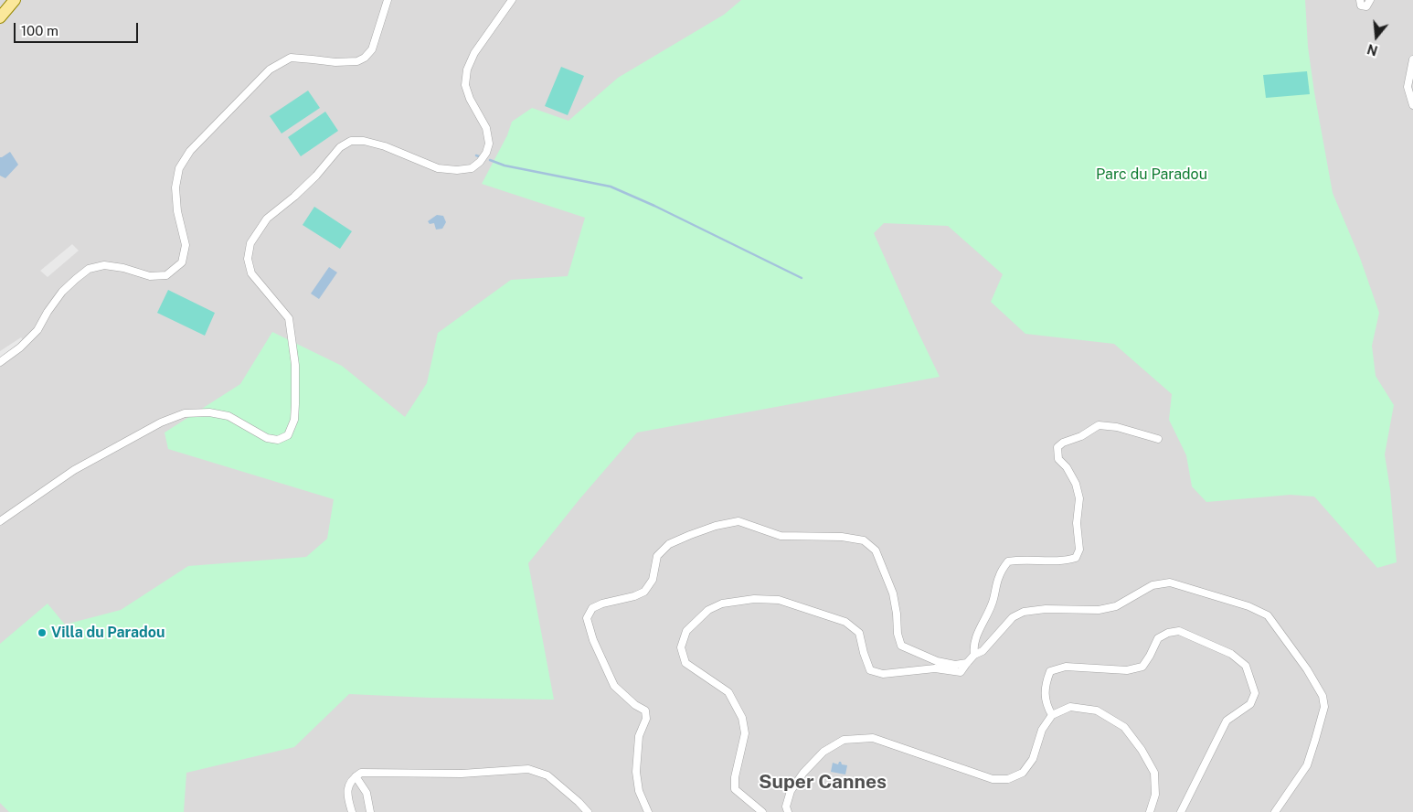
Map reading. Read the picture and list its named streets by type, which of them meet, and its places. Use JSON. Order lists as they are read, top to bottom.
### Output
{
  "districts": ["Super Cannes"],
  "parks": ["Parc du Paradou"],
  "places": ["Villa du Paradou"],
  "scale_bar": "100 m",
  "north": "bottom"
}
